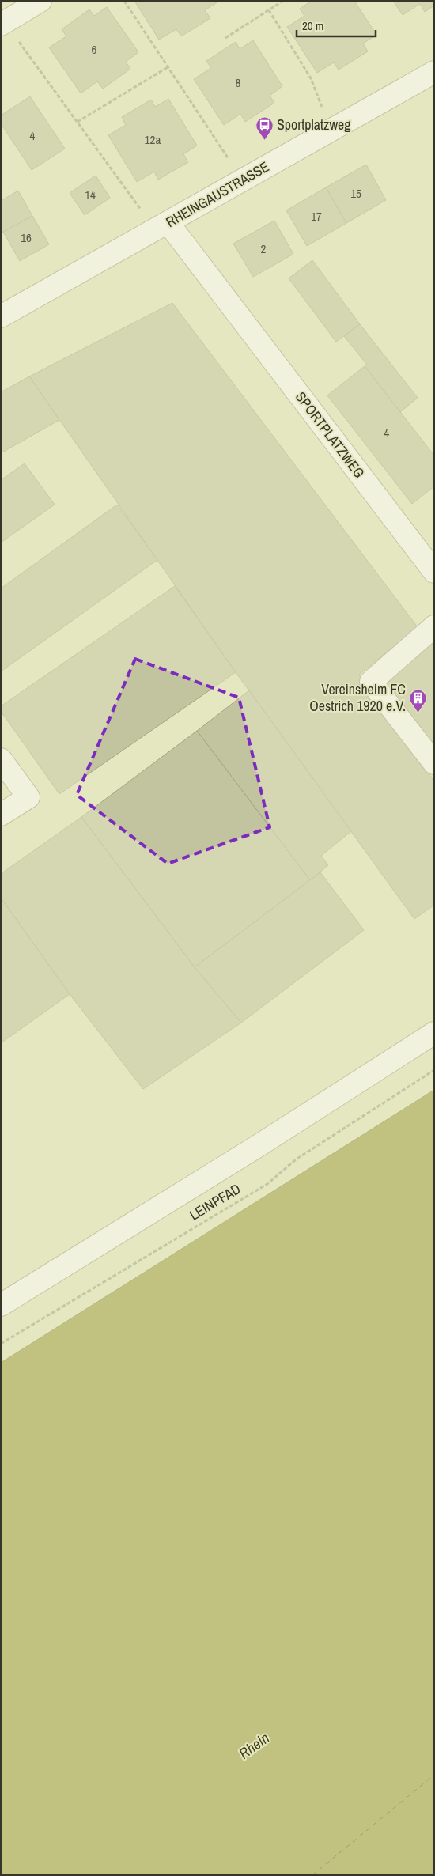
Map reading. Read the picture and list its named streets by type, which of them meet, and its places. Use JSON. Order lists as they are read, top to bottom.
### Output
{
  "streets": {
    "main road": ["RHEINGAUSTRASSE", "SPORTPLATZWEG"],
    "path": ["LEINPFAD"]
  },
  "crossings": [
    ["RHEINGAUSTRASSE", "SPORTPLATZWEG"]
  ],
  "water": ["Rhein"],
  "places": {
    "bus stop": ["Sportplatzweg"],
    "building": ["Vereinsheim FC Oestrich 1920 e.V."]
  },
  "house_numbers": [
    "6",
    "8",
    "4",
    "12a",
    "15",
    "14",
    "17",
    "16",
    "2",
    "4"
  ],
  "scale_bar": "20 m"
}
